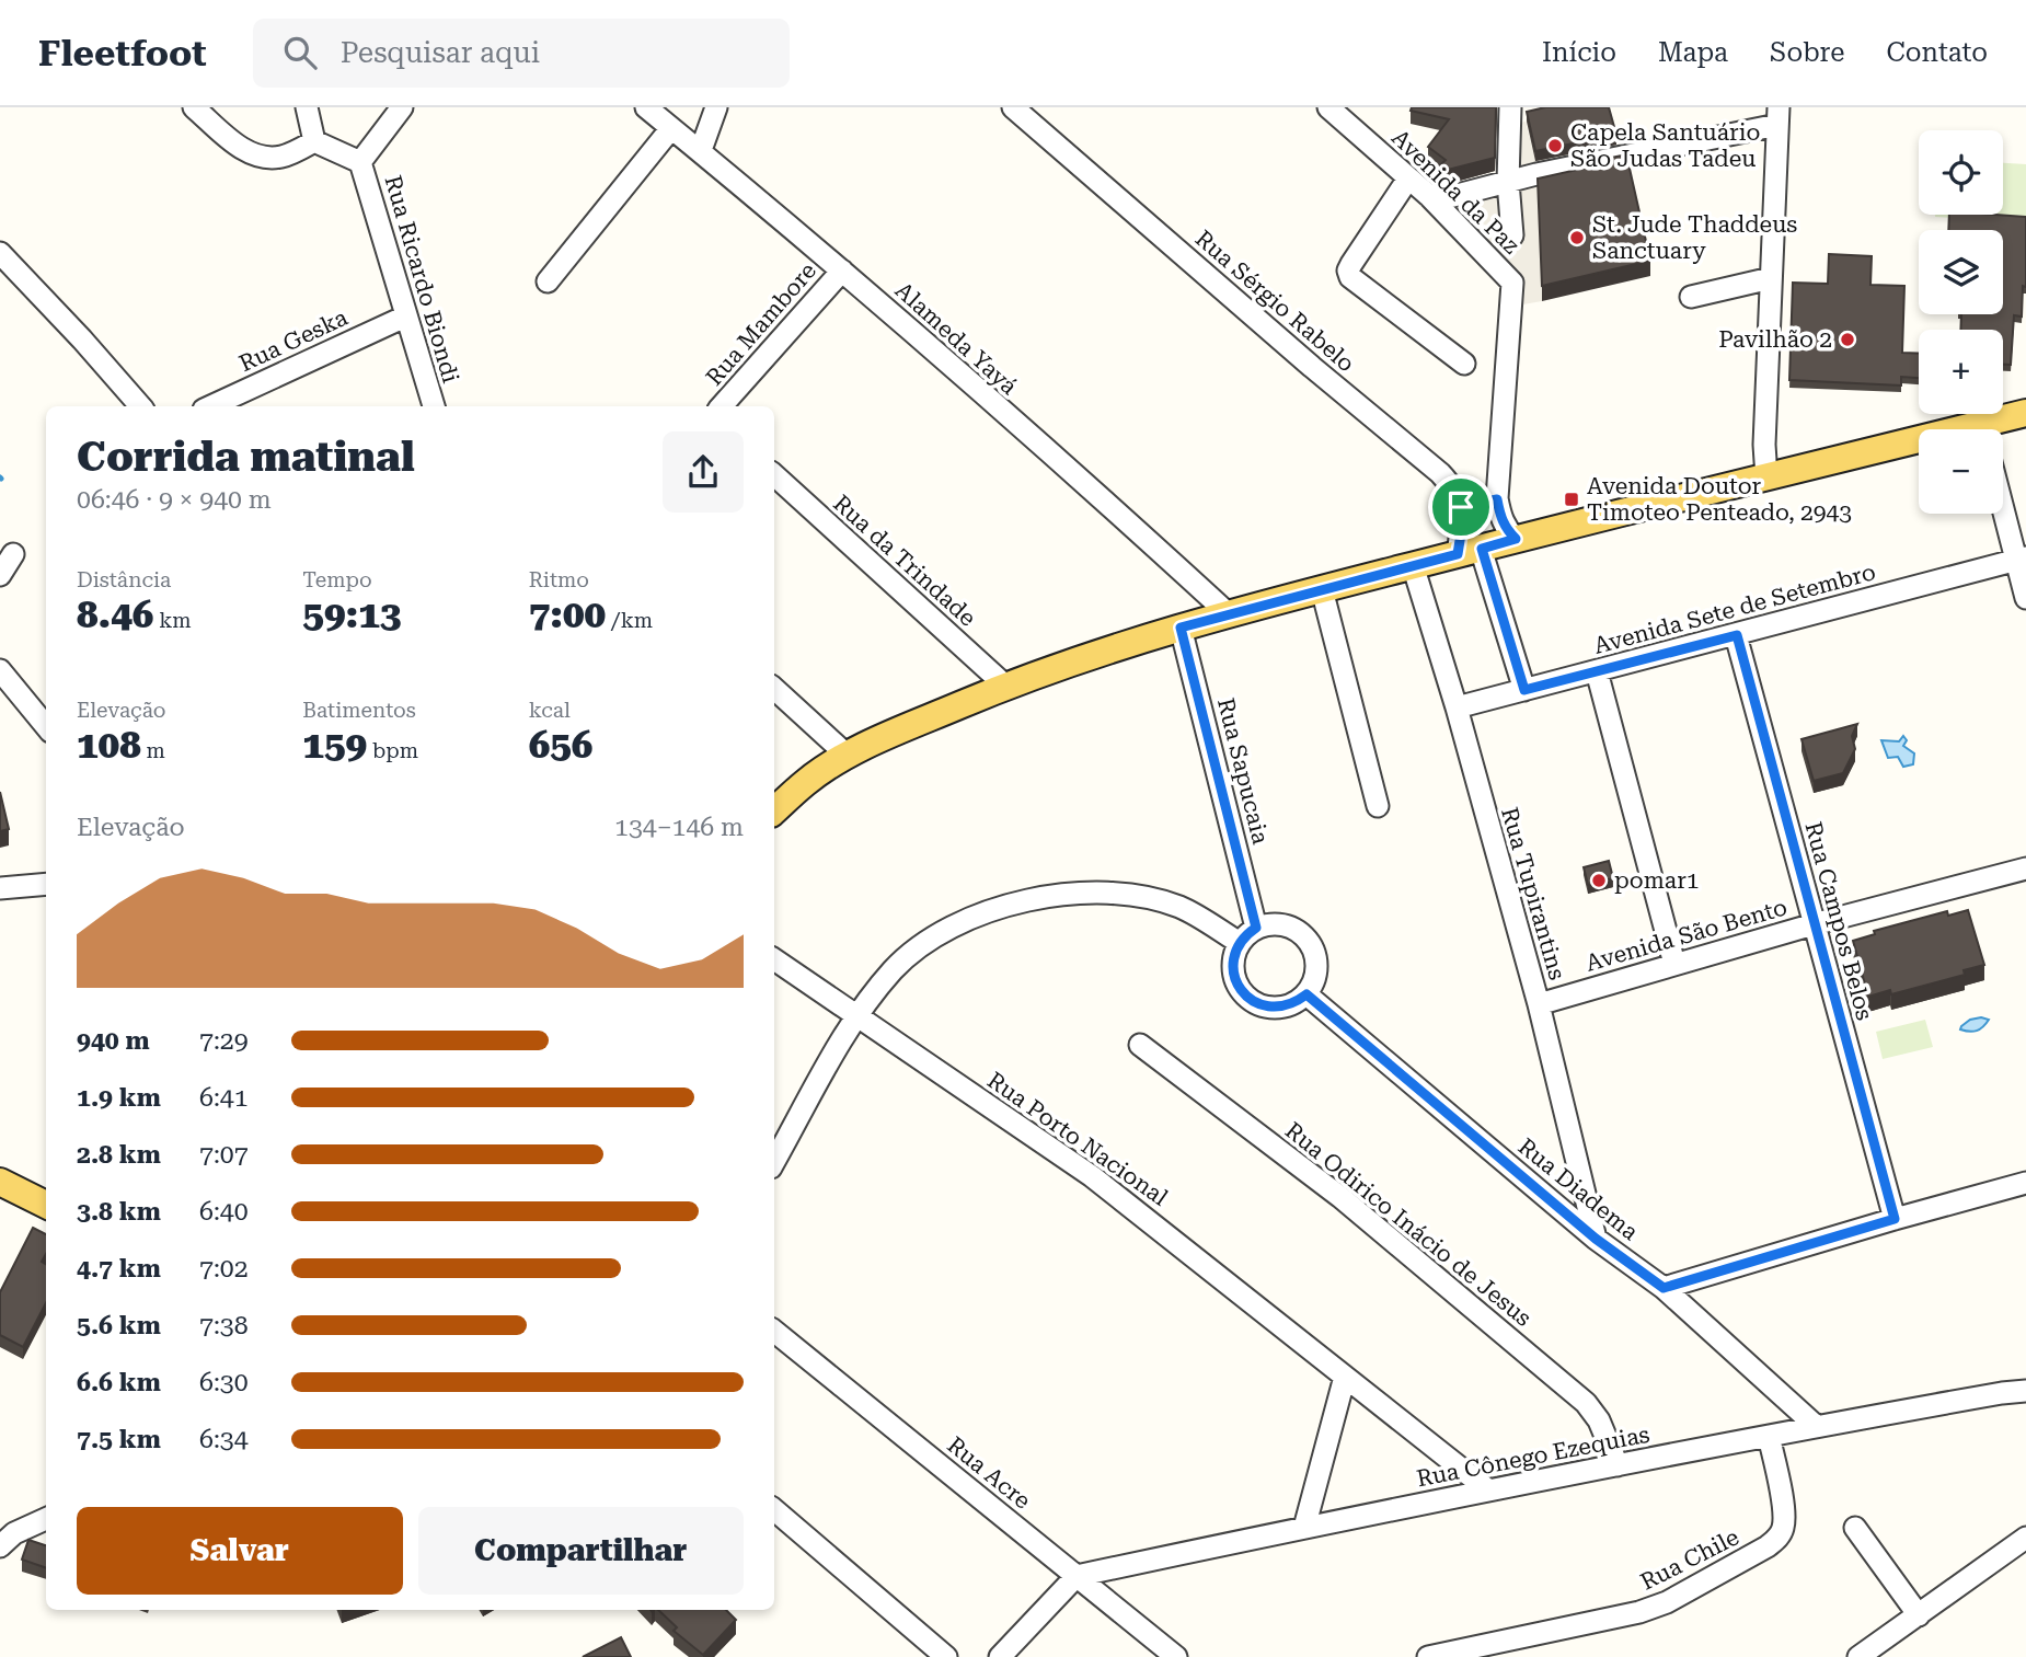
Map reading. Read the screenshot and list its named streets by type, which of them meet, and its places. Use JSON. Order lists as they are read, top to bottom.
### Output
{
  "streets": {
    "street": [
      "Avenida da Paz",
      "Rua Ricardo Biondi",
      "Rua Sérgio Rabelo",
      "Rua Mambore",
      "Alameda Yayá",
      "Rua Geska",
      "Rua da Trindade",
      "Avenida Sete de Setembro",
      "Rua Sapucaia",
      "Rua Tupirantins",
      "Rua Campos Belos",
      "Avenida São Bento",
      "Rua Porto Nacional",
      "Rua Diadema",
      "Rua Odirico Inácio de Jesus",
      "Rua Cônego Ezequias",
      "Rua Acre",
      "Rua Chile"
    ]
  },
  "crossings": [
    ["Rua Ricardo Biondi", "Rua Geska"],
    ["Rua Mambore", "Alameda Yayá"],
    ["Avenida Sete de Setembro", "Rua Tupirantins"],
    ["Avenida Sete de Setembro", "Rua Campos Belos"],
    ["Rua Sapucaia", "Rua Diadema"],
    ["Rua Tupirantins", "Avenida São Bento"],
    ["Rua Tupirantins", "Rua Diadema"],
    ["Rua Campos Belos", "Avenida São Bento"],
    ["Rua Porto Nacional", "Rua Cônego Ezequias"],
    ["Rua Diadema", "Rua Cônego Ezequias"],
    ["Rua Odirico Inácio de Jesus", "Rua Cônego Ezequias"],
    ["Rua Cônego Ezequias", "Rua Acre"],
    ["Rua Cônego Ezequias", "Rua Chile"]
  ],
  "places": {
    "other": [
      "Capela Santuário São Judas Tadeu",
      "St. Jude Thaddeus Sanctuary",
      "Pavilhão 2",
      "pomar1"
    ],
    "transit": ["Avenida Doutor Timoteo Penteado, 2943"]
  },
  "page": {
    "header": "Fleetfoot",
    "search": "Pesquisar aqui",
    "nav": [
      "Início",
      "Mapa",
      "Sobre",
      "Contato"
    ],
    "map_buttons": ["+", "−"],
    "heading": ["Corrida matinal", "06:46 · 9 × 940 m"],
    "stats": [
      ["Distância", "8.46 km"],
      ["Tempo", "59:13"],
      ["Ritmo", "7:00 /km"],
      ["Elevação", "108 m"],
      ["Batimentos", "159 bpm"],
      ["kcal", "656"]
    ],
    "chart": ["Elevação", "134–146 m"],
    "list": [
      {
        "name": "940 m",
        "note": "7:29"
      },
      {
        "name": "1.9 km",
        "note": "6:41"
      },
      {
        "name": "2.8 km",
        "note": "7:07"
      },
      {
        "name": "3.8 km",
        "note": "6:40"
      },
      {
        "name": "4.7 km",
        "note": "7:02"
      },
      {
        "name": "5.6 km",
        "note": "7:38"
      },
      {
        "name": "6.6 km",
        "note": "6:30"
      },
      {
        "name": "7.5 km",
        "note": "6:34"
      }
    ],
    "buttons": ["Salvar", "Compartilhar"]
  }
}
